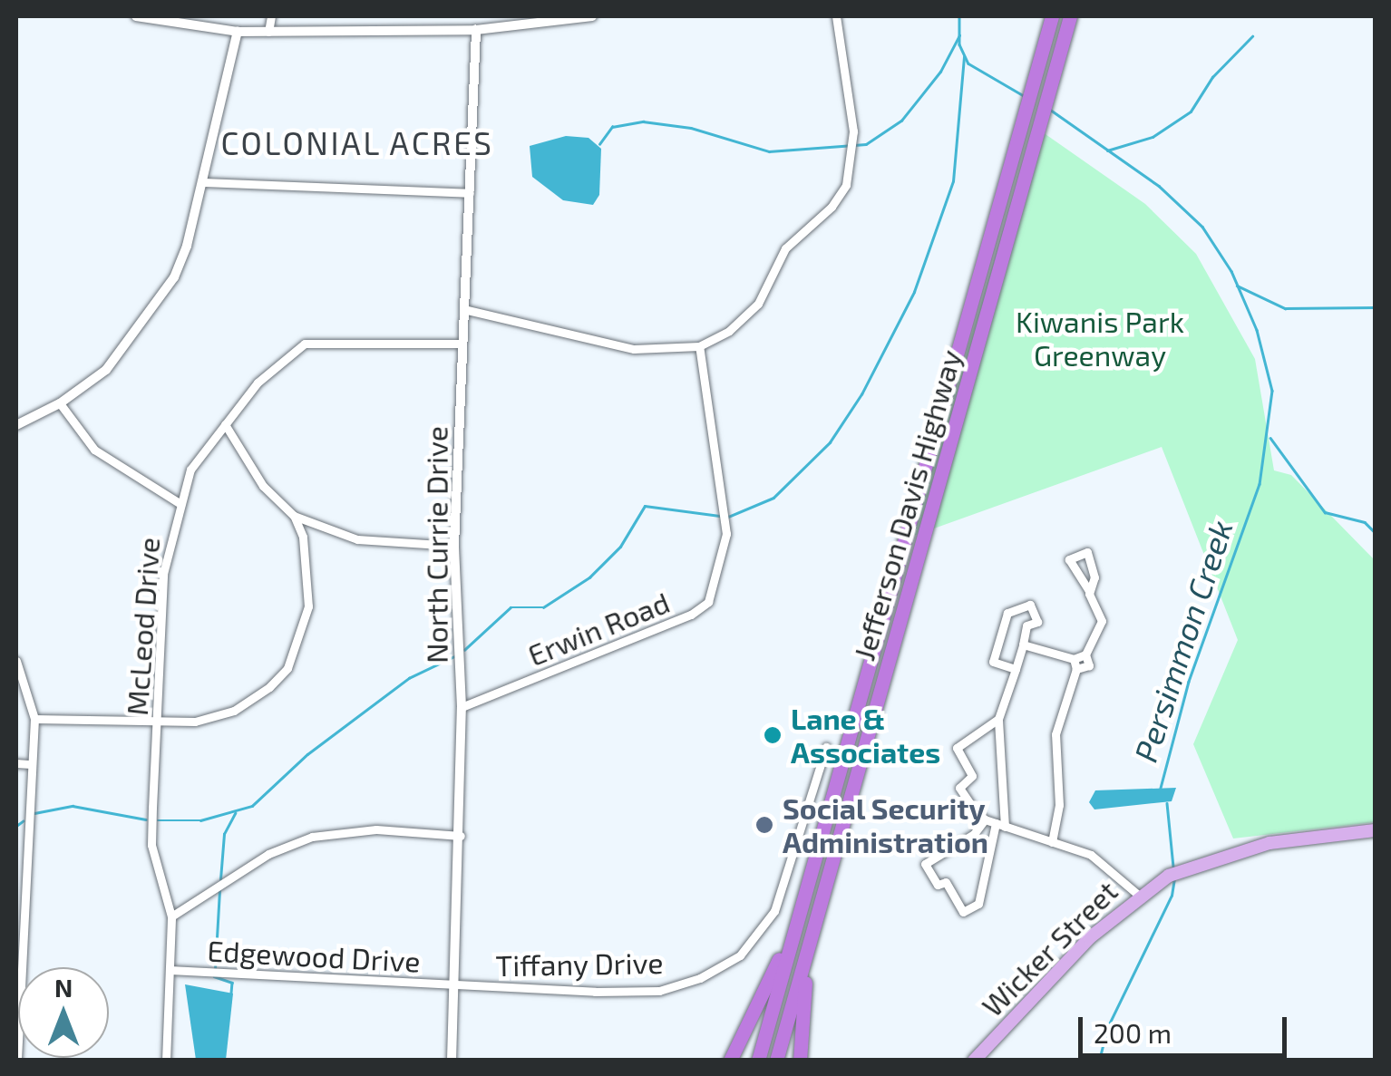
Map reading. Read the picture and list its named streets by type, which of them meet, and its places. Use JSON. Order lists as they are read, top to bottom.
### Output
{
  "streets": {
    "highway": ["Jefferson Davis Highway"],
    "main road": ["Wicker Street"],
    "street": [
      "North Currie Drive",
      "McLeod Drive",
      "Erwin Road",
      "Edgewood Drive",
      "Tiffany Drive"
    ]
  },
  "crossings": [
    ["North Currie Drive", "McLeod Drive"],
    ["North Currie Drive", "Erwin Road"],
    ["North Currie Drive", "Edgewood Drive"],
    ["North Currie Drive", "Tiffany Drive"],
    ["McLeod Drive", "Edgewood Drive"],
    ["Edgewood Drive", "Tiffany Drive"]
  ],
  "districts": ["COLONIAL ACRES"],
  "water": ["Persimmon Creek"],
  "parks": ["Kiwanis Park Greenway"],
  "places": ["Lane & Associates", "Social Security Administration"],
  "scale_bar": "200 m",
  "north": "top"
}
